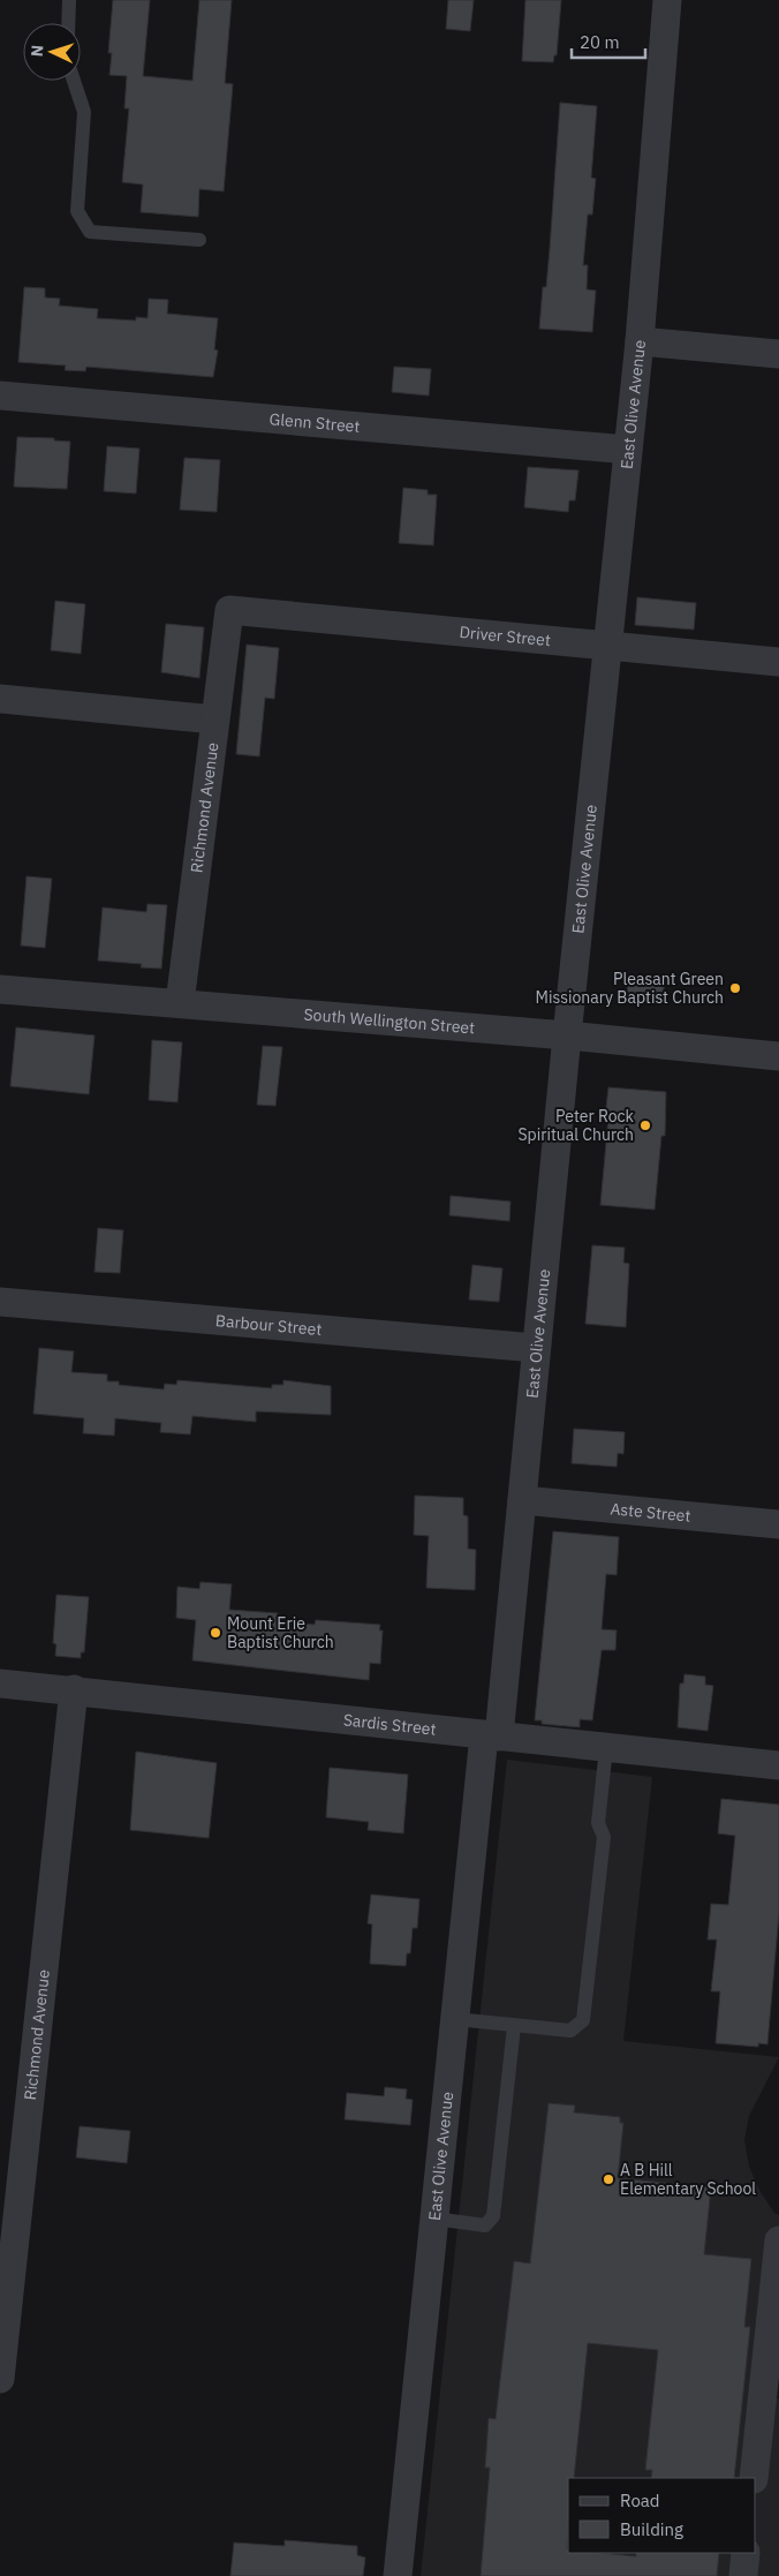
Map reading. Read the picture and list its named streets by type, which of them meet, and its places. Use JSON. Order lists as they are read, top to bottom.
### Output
{
  "streets": {
    "street": [
      "East Olive Avenue",
      "Glenn Street",
      "Driver Street",
      "Richmond Avenue",
      "South Wellington Street",
      "Barbour Street",
      "Aste Street",
      "Sardis Street"
    ]
  },
  "crossings": [
    ["East Olive Avenue", "Glenn Street"],
    ["East Olive Avenue", "Driver Street"],
    ["East Olive Avenue", "South Wellington Street"],
    ["East Olive Avenue", "Barbour Street"],
    ["East Olive Avenue", "Aste Street"],
    ["East Olive Avenue", "Sardis Street"],
    ["Driver Street", "Richmond Avenue"],
    ["Richmond Avenue", "South Wellington Street"],
    ["Richmond Avenue", "Sardis Street"]
  ],
  "places": [
    "Pleasant Green Missionary Baptist Church",
    "Peter Rock Spiritual Church",
    "Mount Erie Baptist Church",
    "A B Hill Elementary School"
  ],
  "legend": ["Road", "Building"],
  "scale_bar": "20 m",
  "north": "left"
}
